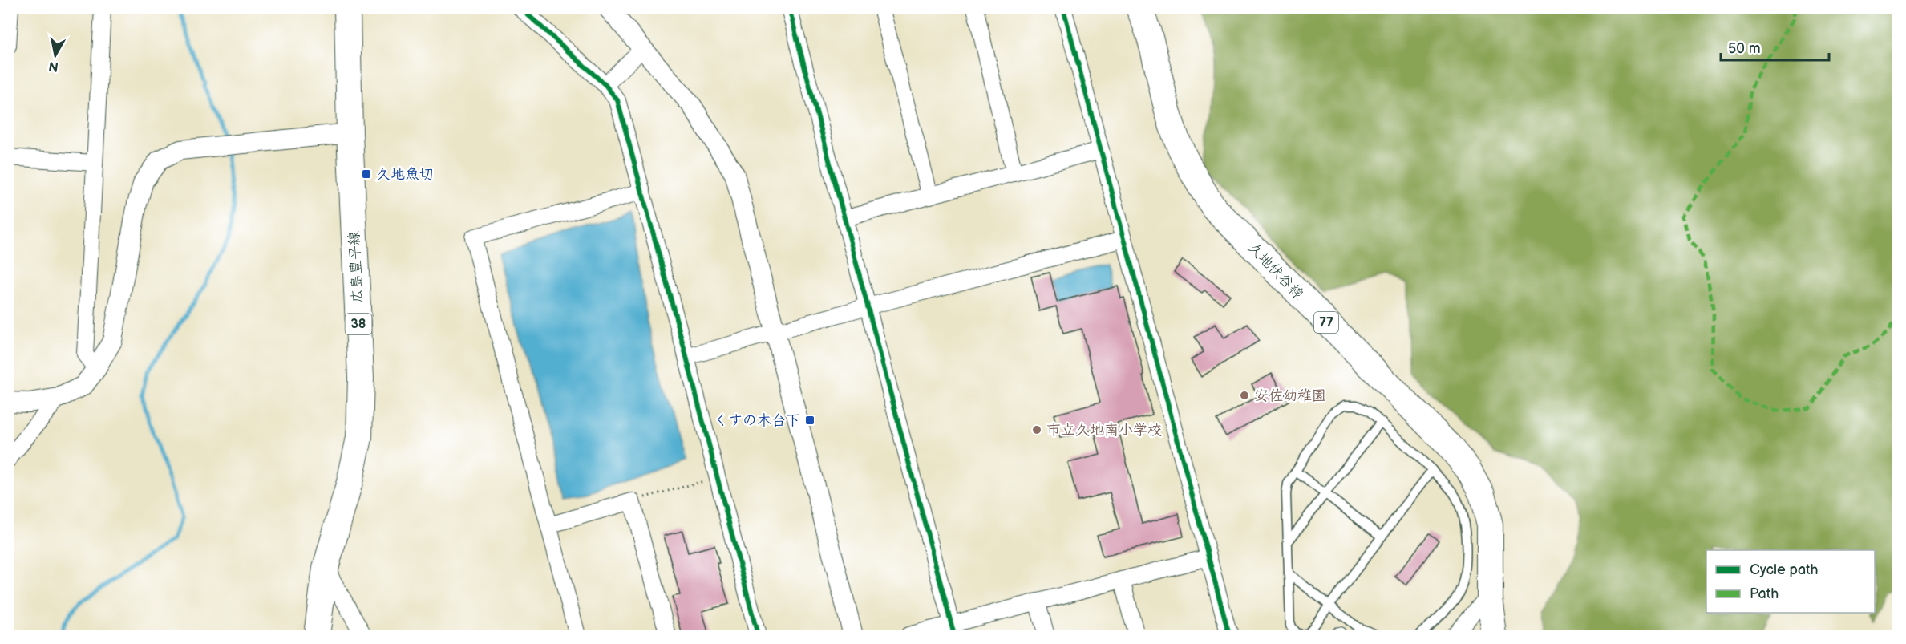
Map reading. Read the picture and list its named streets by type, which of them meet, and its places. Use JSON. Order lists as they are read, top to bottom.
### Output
{
  "streets": {
    "main road": [
      "広島豊平線",
      "久地伏谷線",
      "77",
      "38"
    ]
  },
  "places": {
    "transit": ["久地魚切", "くすの木台下"],
    "other": ["安佐幼稚園", "市立久地南小学校"]
  },
  "legend": ["Cycle path", "Path"],
  "scale_bar": "50 m",
  "north": "bottom"
}
